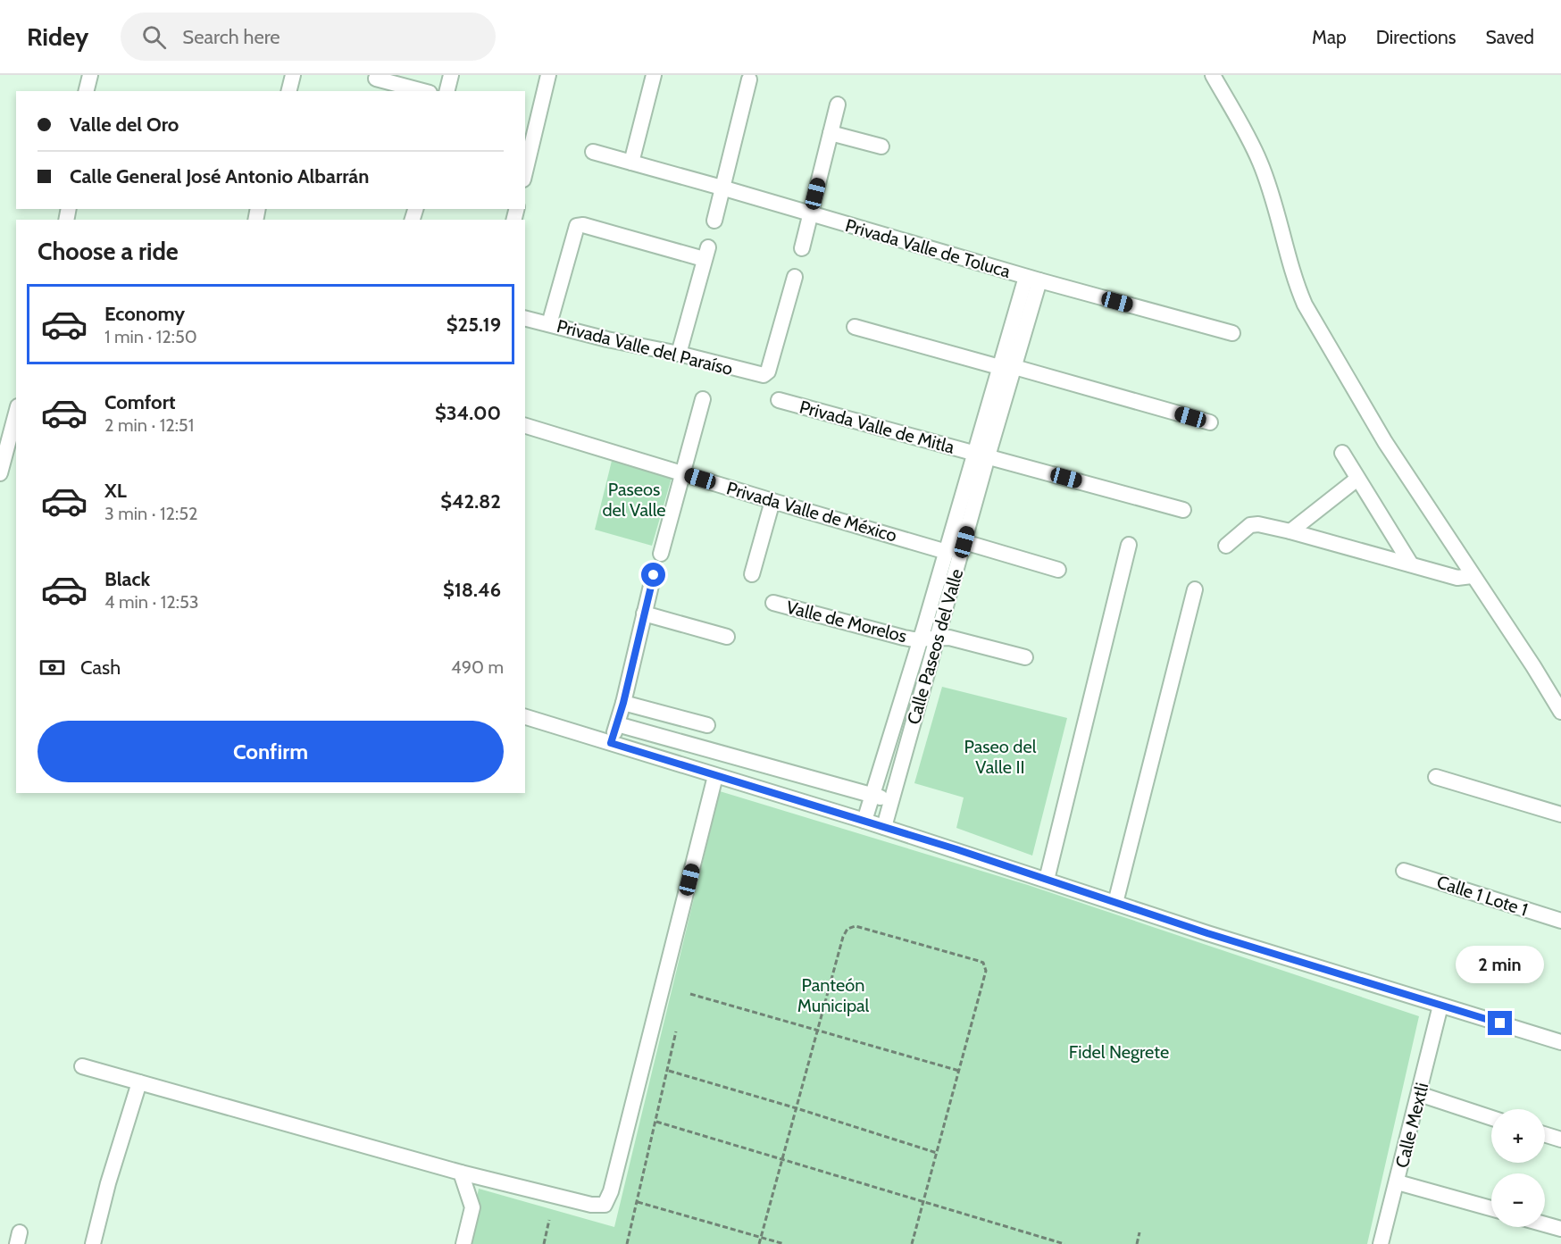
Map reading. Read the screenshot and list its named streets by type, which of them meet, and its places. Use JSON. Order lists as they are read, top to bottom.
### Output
{
  "streets": {
    "street": [
      "Privada Valle de Toluca",
      "Privada Valle del Paraíso",
      "Privada Valle de Mitla",
      "Privada Valle de México",
      "Valle de Morelos",
      "Calle Paseos del Valle",
      "Calle 1 Lote 1",
      "Calle Mextli"
    ]
  },
  "crossings": [
    ["Privada Valle de Toluca", "Calle Paseos del Valle"],
    ["Privada Valle de Mitla", "Calle Paseos del Valle"],
    ["Privada Valle de México", "Calle Paseos del Valle"],
    ["Valle de Morelos", "Calle Paseos del Valle"]
  ],
  "parks": [
    "Paseos del Valle",
    "Paseo del Valle II",
    "Panteón Municipal",
    "Fidel Negrete"
  ],
  "page": {
    "header": "Ridey",
    "search": "Search here",
    "nav": ["Map", "Directions", "Saved"],
    "banner": ["Valle del Oro", "Calle General José Antonio Albarrán"],
    "heading": "Choose a ride",
    "list": [
      {
        "name": "Economy",
        "note": "1 min · 12:50",
        "value": "$25.19"
      },
      {
        "name": "Comfort",
        "note": "2 min · 12:51",
        "value": "$34.00"
      },
      {
        "name": "XL",
        "note": "3 min · 12:52",
        "value": "$42.82"
      },
      {
        "name": "Black",
        "note": "4 min · 12:53",
        "value": "$18.46"
      }
    ],
    "pay": ["Cash", "490 m"],
    "buttons": "Confirm",
    "bubble": "2 min",
    "map_buttons": ["+", "−"]
  }
}
